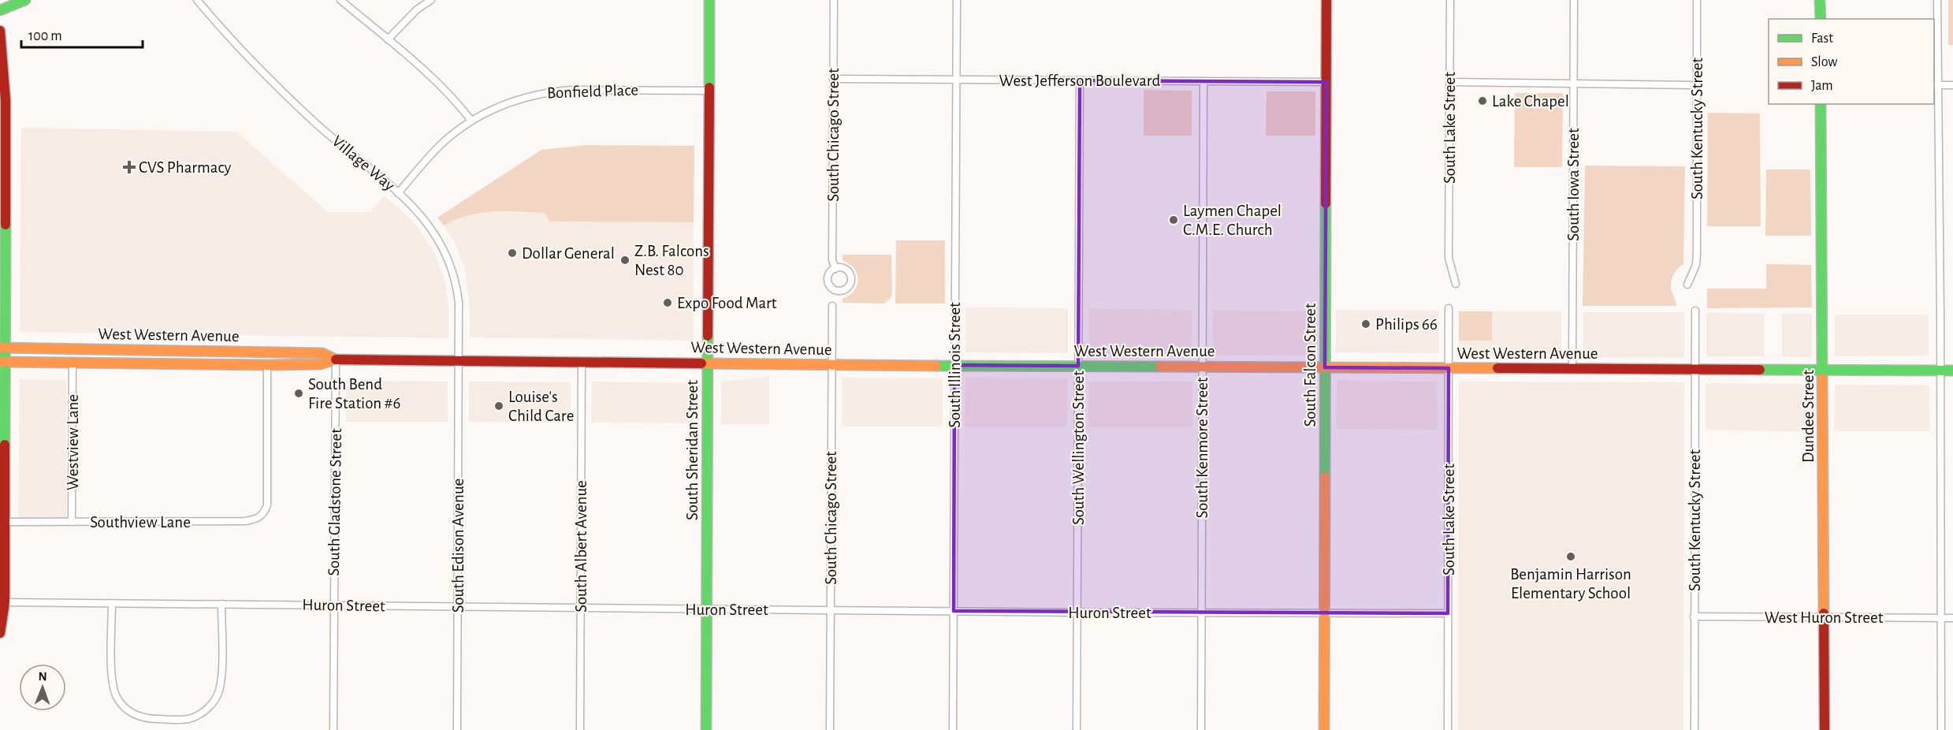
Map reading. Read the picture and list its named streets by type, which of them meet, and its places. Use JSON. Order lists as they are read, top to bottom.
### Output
{
  "streets": {
    "street": [
      "West Jefferson Boulevard",
      "Bonfield Place",
      "South Lake Street",
      "South Kentucky Street",
      "South Chicago Street",
      "Village Way",
      "South Iowa Street",
      "West Western Avenue",
      "South Illinois Street",
      "South Falcon Street",
      "Dundee Street",
      "Westview Lane",
      "South Wellington Street",
      "South Kenmore Street",
      "South Sheridan Street",
      "South Gladstone Street",
      "Southview Lane",
      "South Edison Avenue",
      "South Albert Avenue",
      "Huron Street",
      "West Huron Street"
    ]
  },
  "crossings": [
    ["West Jefferson Boulevard", "South Chicago Street"],
    ["West Jefferson Boulevard", "South Illinois Street"],
    ["West Jefferson Boulevard", "South Falcon Street"],
    ["West Jefferson Boulevard", "South Wellington Street"],
    ["West Jefferson Boulevard", "South Kenmore Street"],
    ["Bonfield Place", "Village Way"],
    ["Bonfield Place", "South Sheridan Street"],
    ["South Lake Street", "West Western Avenue"],
    ["South Lake Street", "Huron Street"],
    ["South Kentucky Street", "West Western Avenue"],
    ["South Kentucky Street", "West Huron Street"],
    ["South Chicago Street", "West Western Avenue"],
    ["South Chicago Street", "Huron Street"],
    ["Village Way", "West Western Avenue"],
    ["Village Way", "South Edison Avenue"],
    ["South Iowa Street", "West Western Avenue"],
    ["West Western Avenue", "South Illinois Street"],
    ["West Western Avenue", "South Falcon Street"],
    ["West Western Avenue", "Dundee Street"],
    ["West Western Avenue", "Westview Lane"],
    ["West Western Avenue", "South Wellington Street"],
    ["West Western Avenue", "South Kenmore Street"],
    ["West Western Avenue", "South Sheridan Street"],
    ["West Western Avenue", "South Gladstone Street"],
    ["West Western Avenue", "Southview Lane"],
    ["West Western Avenue", "South Edison Avenue"],
    ["West Western Avenue", "South Albert Avenue"],
    ["South Illinois Street", "Huron Street"],
    ["South Falcon Street", "Huron Street"],
    ["Dundee Street", "West Huron Street"],
    ["Westview Lane", "Southview Lane"],
    ["South Wellington Street", "Huron Street"],
    ["South Kenmore Street", "Huron Street"],
    ["South Sheridan Street", "Huron Street"],
    ["South Gladstone Street", "Huron Street"],
    ["South Edison Avenue", "Huron Street"],
    ["South Albert Avenue", "Huron Street"]
  ],
  "places": {
    "other": [
      "Lake Chapel",
      "Laymen Chapel C.M.E. Church",
      "Dollar General",
      "Z.B. Falcons Nest 80",
      "Expo Food Mart",
      "Philips 66",
      "South Bend Fire Station #6",
      "Louise's Child Care",
      "Benjamin Harrison Elementary School"
    ],
    "health": ["CVS Pharmacy"]
  },
  "legend": ["Fast", "Slow", "Jam"],
  "scale_bar": "100 m",
  "north": "top"
}
